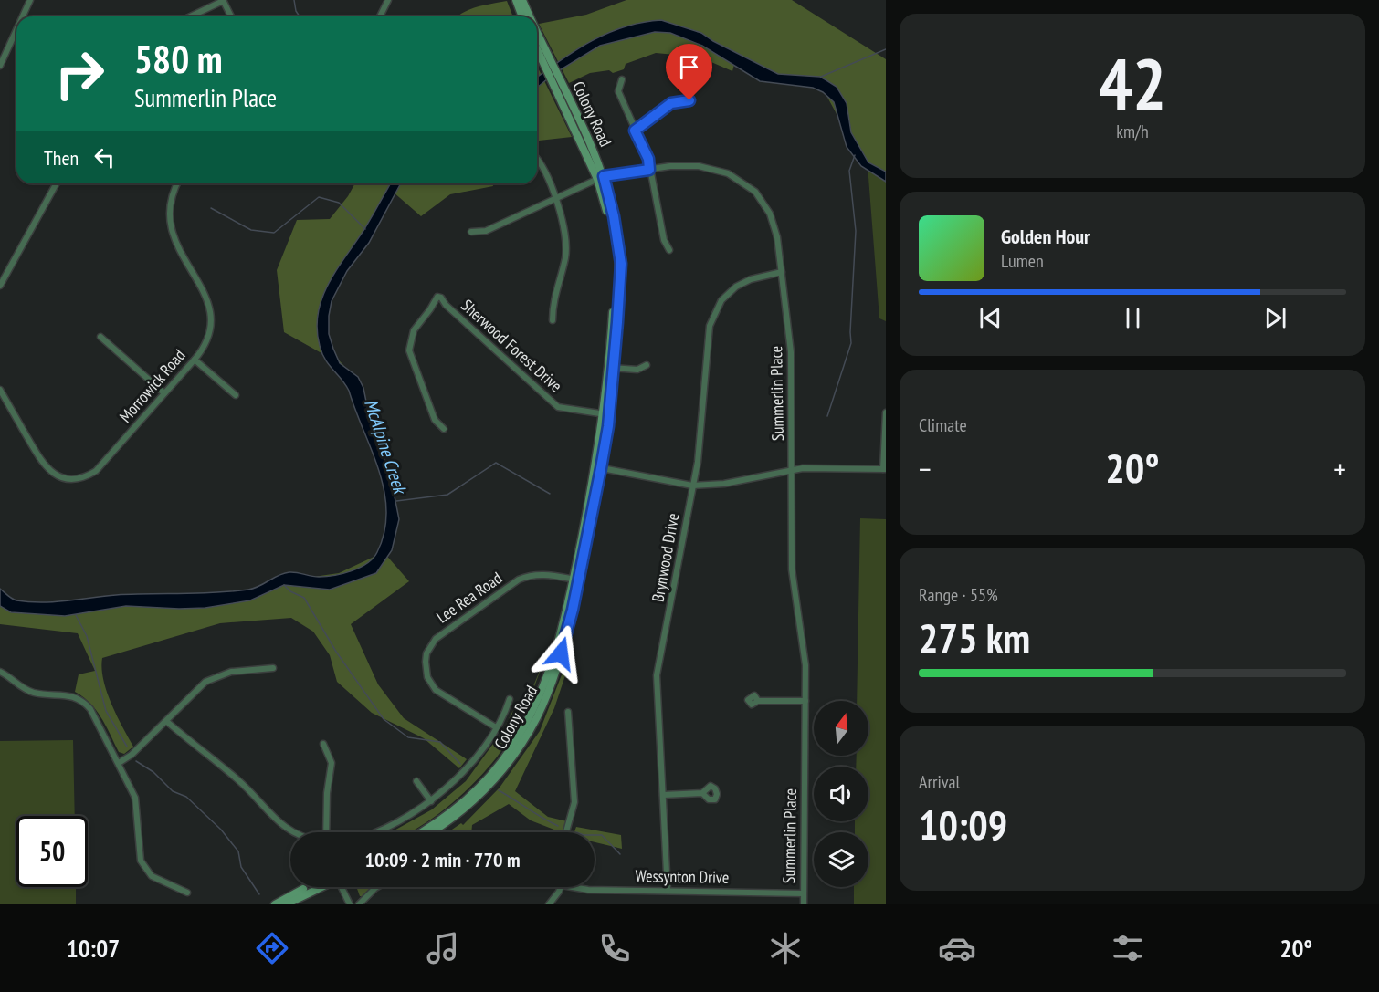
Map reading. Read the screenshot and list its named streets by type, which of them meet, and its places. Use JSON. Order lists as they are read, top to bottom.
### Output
{
  "streets": {
    "main road": ["Colony Road"],
    "street": [
      "Sherwood Forest Drive",
      "Morrowick Road",
      "Summerlin Place",
      "Brynwood Drive",
      "Lee Rea Road",
      "Wessynton Drive"
    ]
  },
  "crossings": [
    ["Colony Road", "Sherwood Forest Drive"],
    ["Colony Road", "Summerlin Place"],
    ["Colony Road", "Lee Rea Road"],
    ["Summerlin Place", "Brynwood Drive"],
    ["Summerlin Place", "Wessynton Drive"],
    ["Brynwood Drive", "Wessynton Drive"]
  ],
  "water": ["McAlpine Creek"],
  "north": "top",
  "page": {
    "tile": [
      ["42", "km/h"],
      "Climate",
      ["Range · 55%", "275 km"],
      ["Arrival", "10:09"]
    ],
    "turn": ["580 m", "Summerlin Place"],
    "then": "Then",
    "song": ["Golden Hour", "Lumen"],
    "heat": ["−", "20°", "+"],
    "limit": "50",
    "trip": "10:09 · 2 min · 770 m",
    "tabs": ["10:07", "20°"]
  }
}
